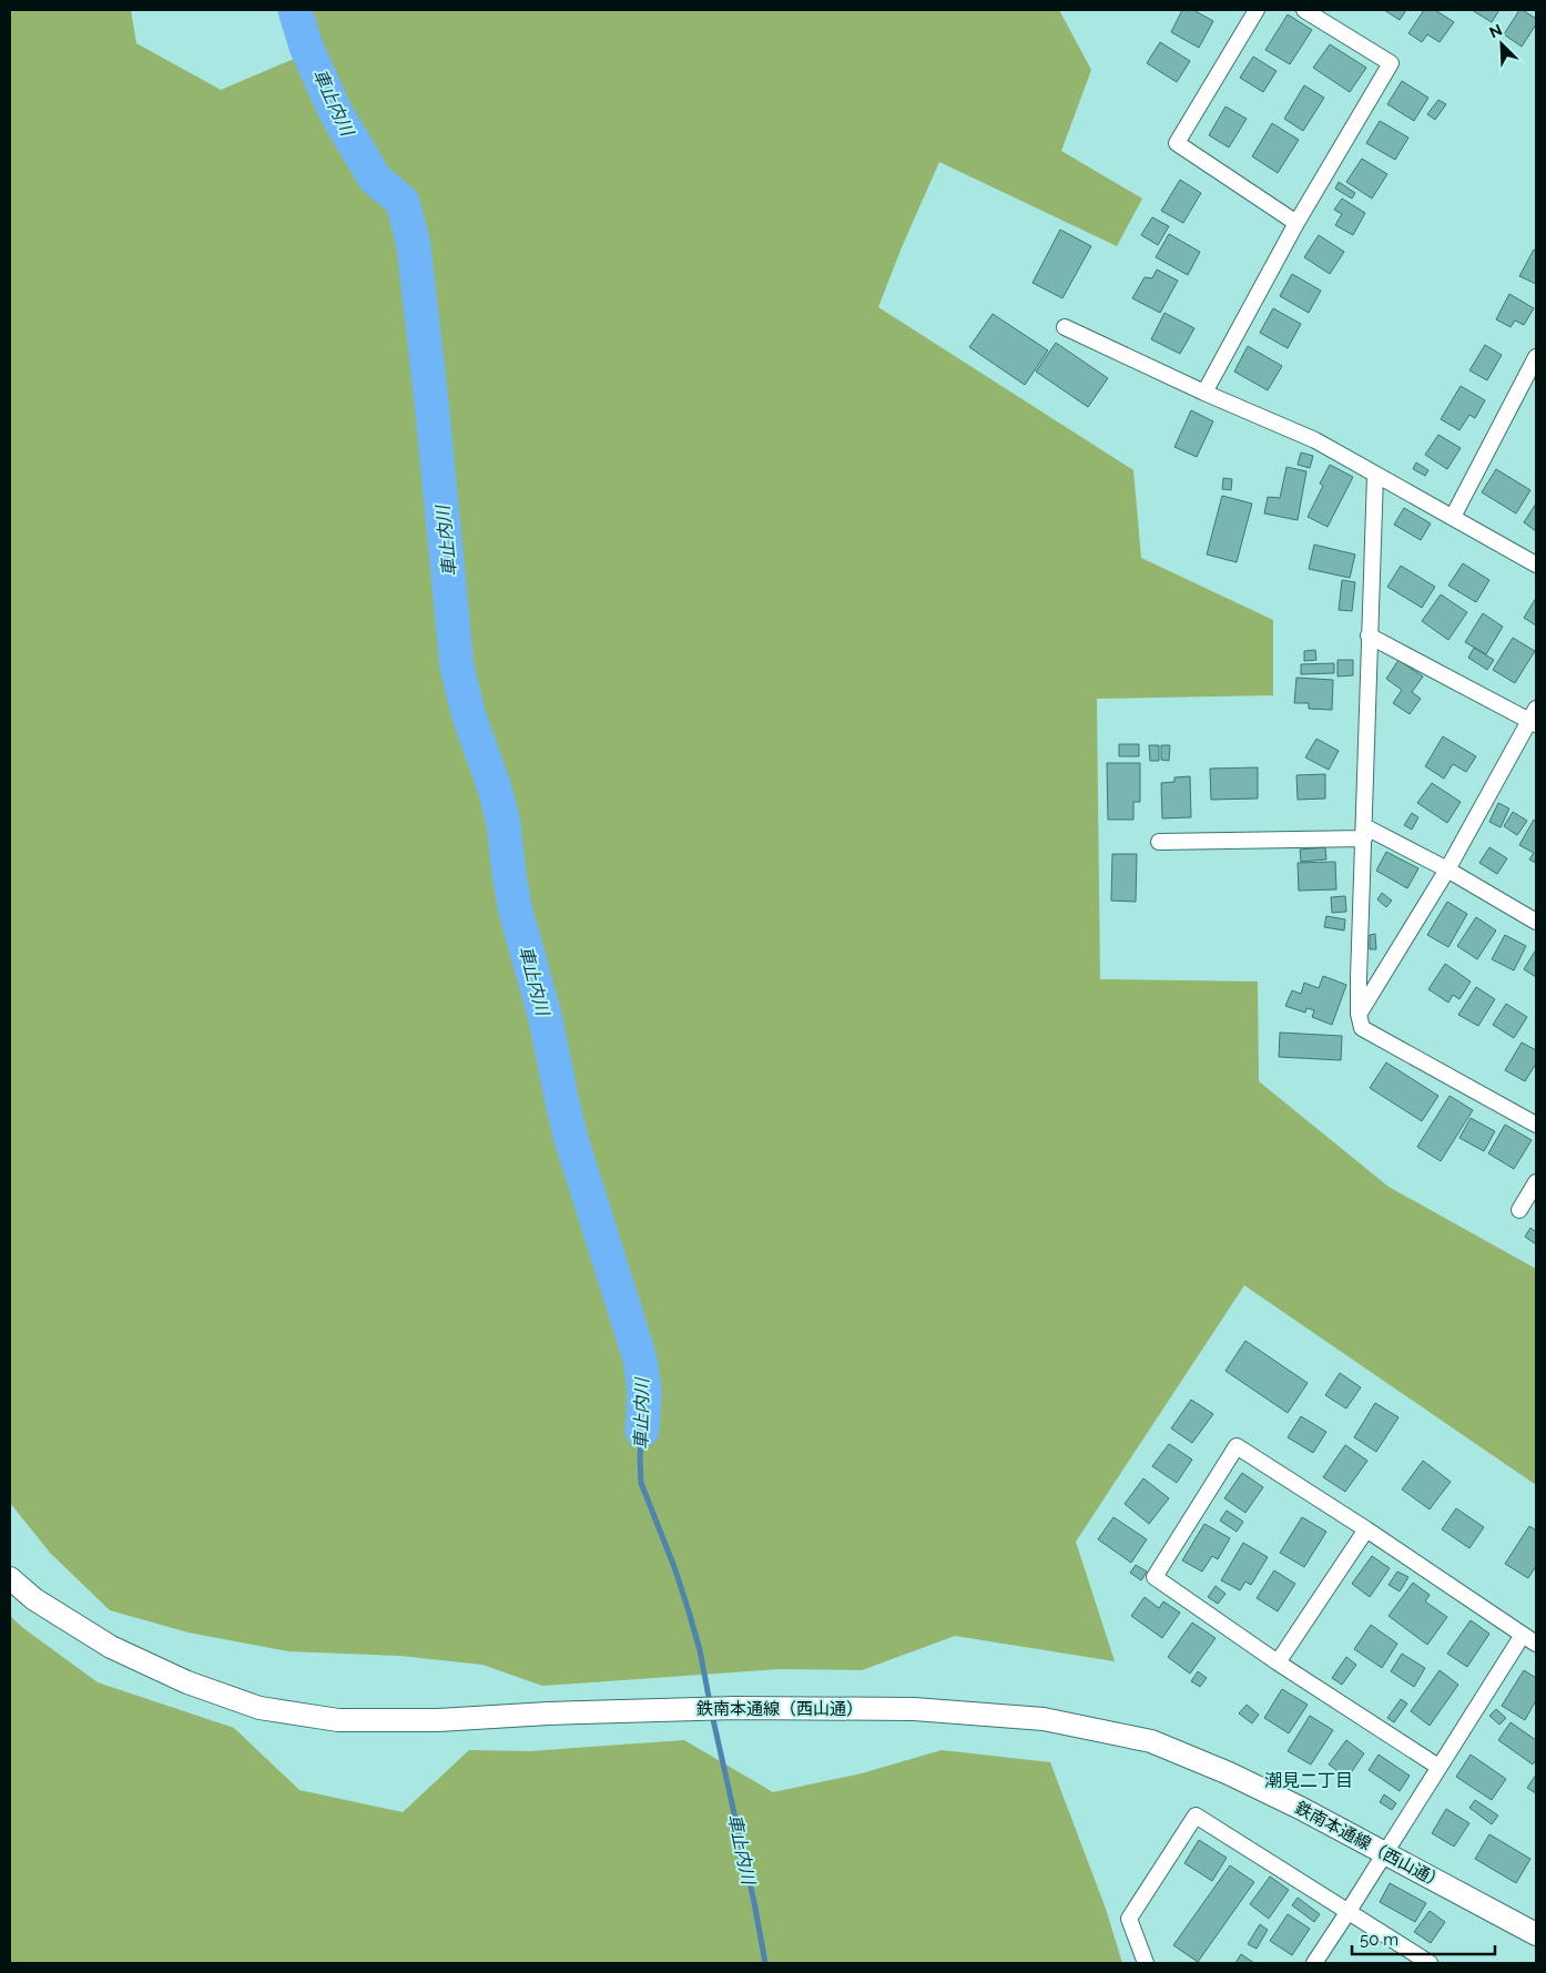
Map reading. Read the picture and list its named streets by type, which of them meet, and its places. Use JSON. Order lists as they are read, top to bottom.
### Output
{
  "streets": {
    "street": ["鉄南本通線（西山通）"]
  },
  "districts": ["潮見二丁目"],
  "water": ["車止内川"],
  "scale_bar": "50 m",
  "north": "top left"
}
